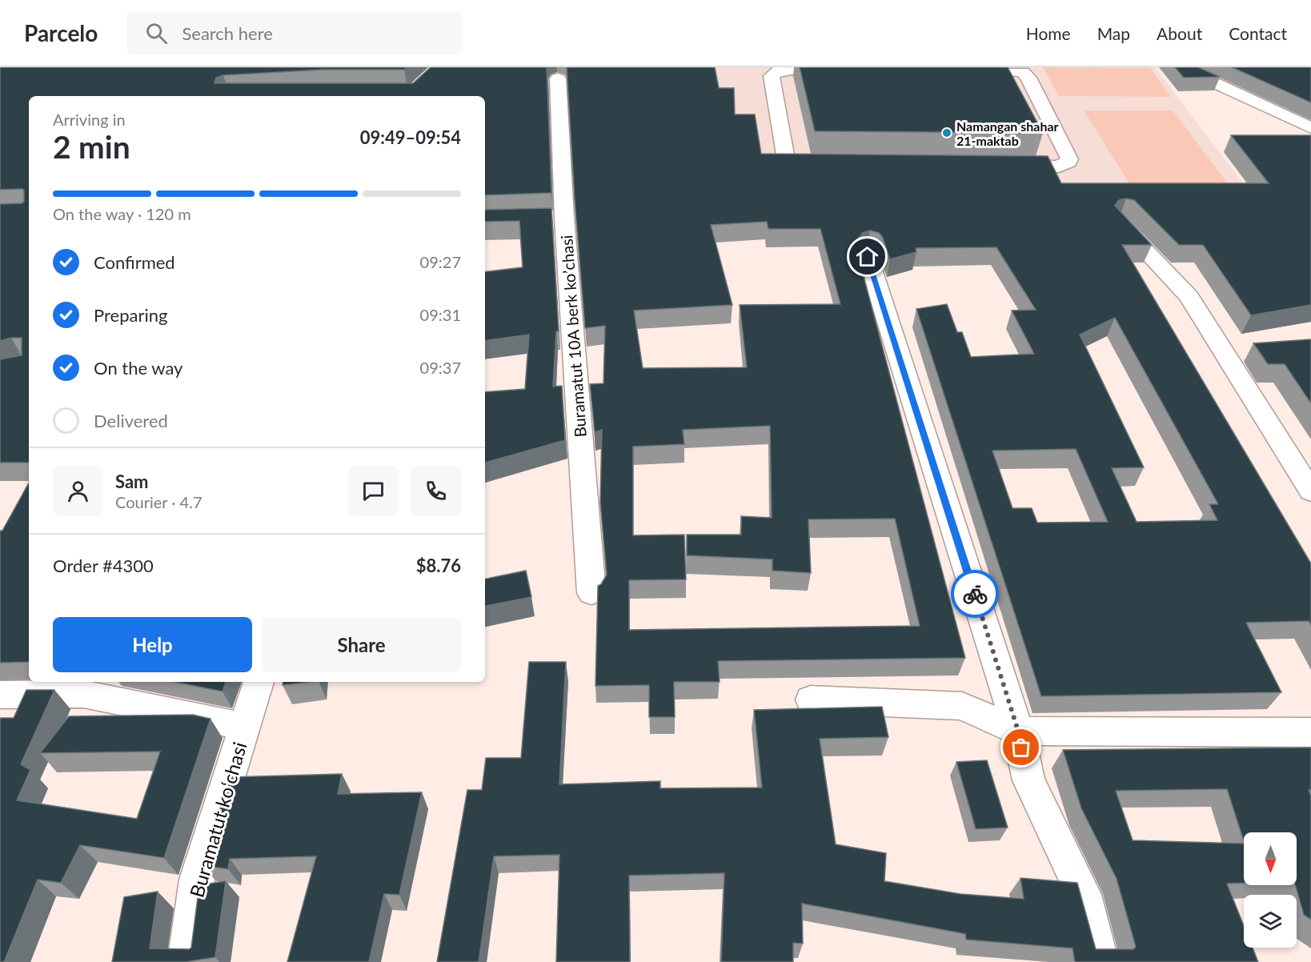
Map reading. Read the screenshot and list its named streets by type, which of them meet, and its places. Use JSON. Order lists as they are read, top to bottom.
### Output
{
  "streets": {
    "street": ["Buramatut 10А berk koʼchasi", "Buramatut koʻchasi"]
  },
  "places": ["Namangan shahar 21-maktab"],
  "north": "bottom",
  "page": {
    "header": "Parcelo",
    "search": "Search here",
    "nav": [
      "Home",
      "Map",
      "About",
      "Contact"
    ],
    "heading": ["2 min", "Arriving in", "09:49–09:54"],
    "panel": [
      "Sam",
      "Courier · 4.7",
      "Order #4300",
      "$8.76"
    ],
    "bar": "On the way · 120 m",
    "list": [
      ["Confirmed", "09:27"],
      ["Preparing", "09:31"],
      ["On the way", "09:37"],
      "Delivered"
    ],
    "buttons": ["Help", "Share"]
  }
}
